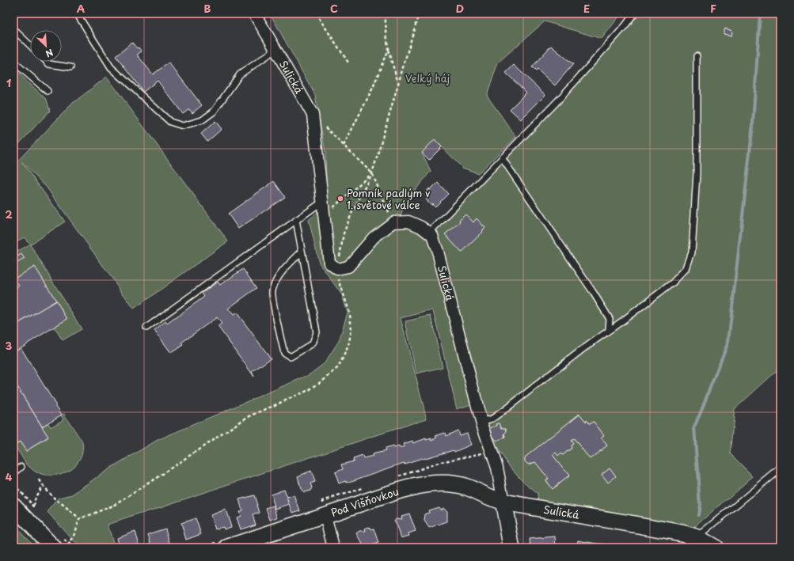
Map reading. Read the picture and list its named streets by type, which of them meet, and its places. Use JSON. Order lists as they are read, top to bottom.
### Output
{
  "streets": {
    "street": ["Sulická", "Pod Višňovkou"]
  },
  "crossings": [
    ["Sulická", "Pod Višňovkou"]
  ],
  "parks": ["Velký háj"],
  "places": ["Pomník padlým v 1. světové válce"],
  "north": "bottom right",
  "grid": {
    "columns": [
      "A",
      "B",
      "C",
      "D",
      "E",
      "F"
    ],
    "rows": [
      "1",
      "2",
      "3",
      "4"
    ]
  }
}
